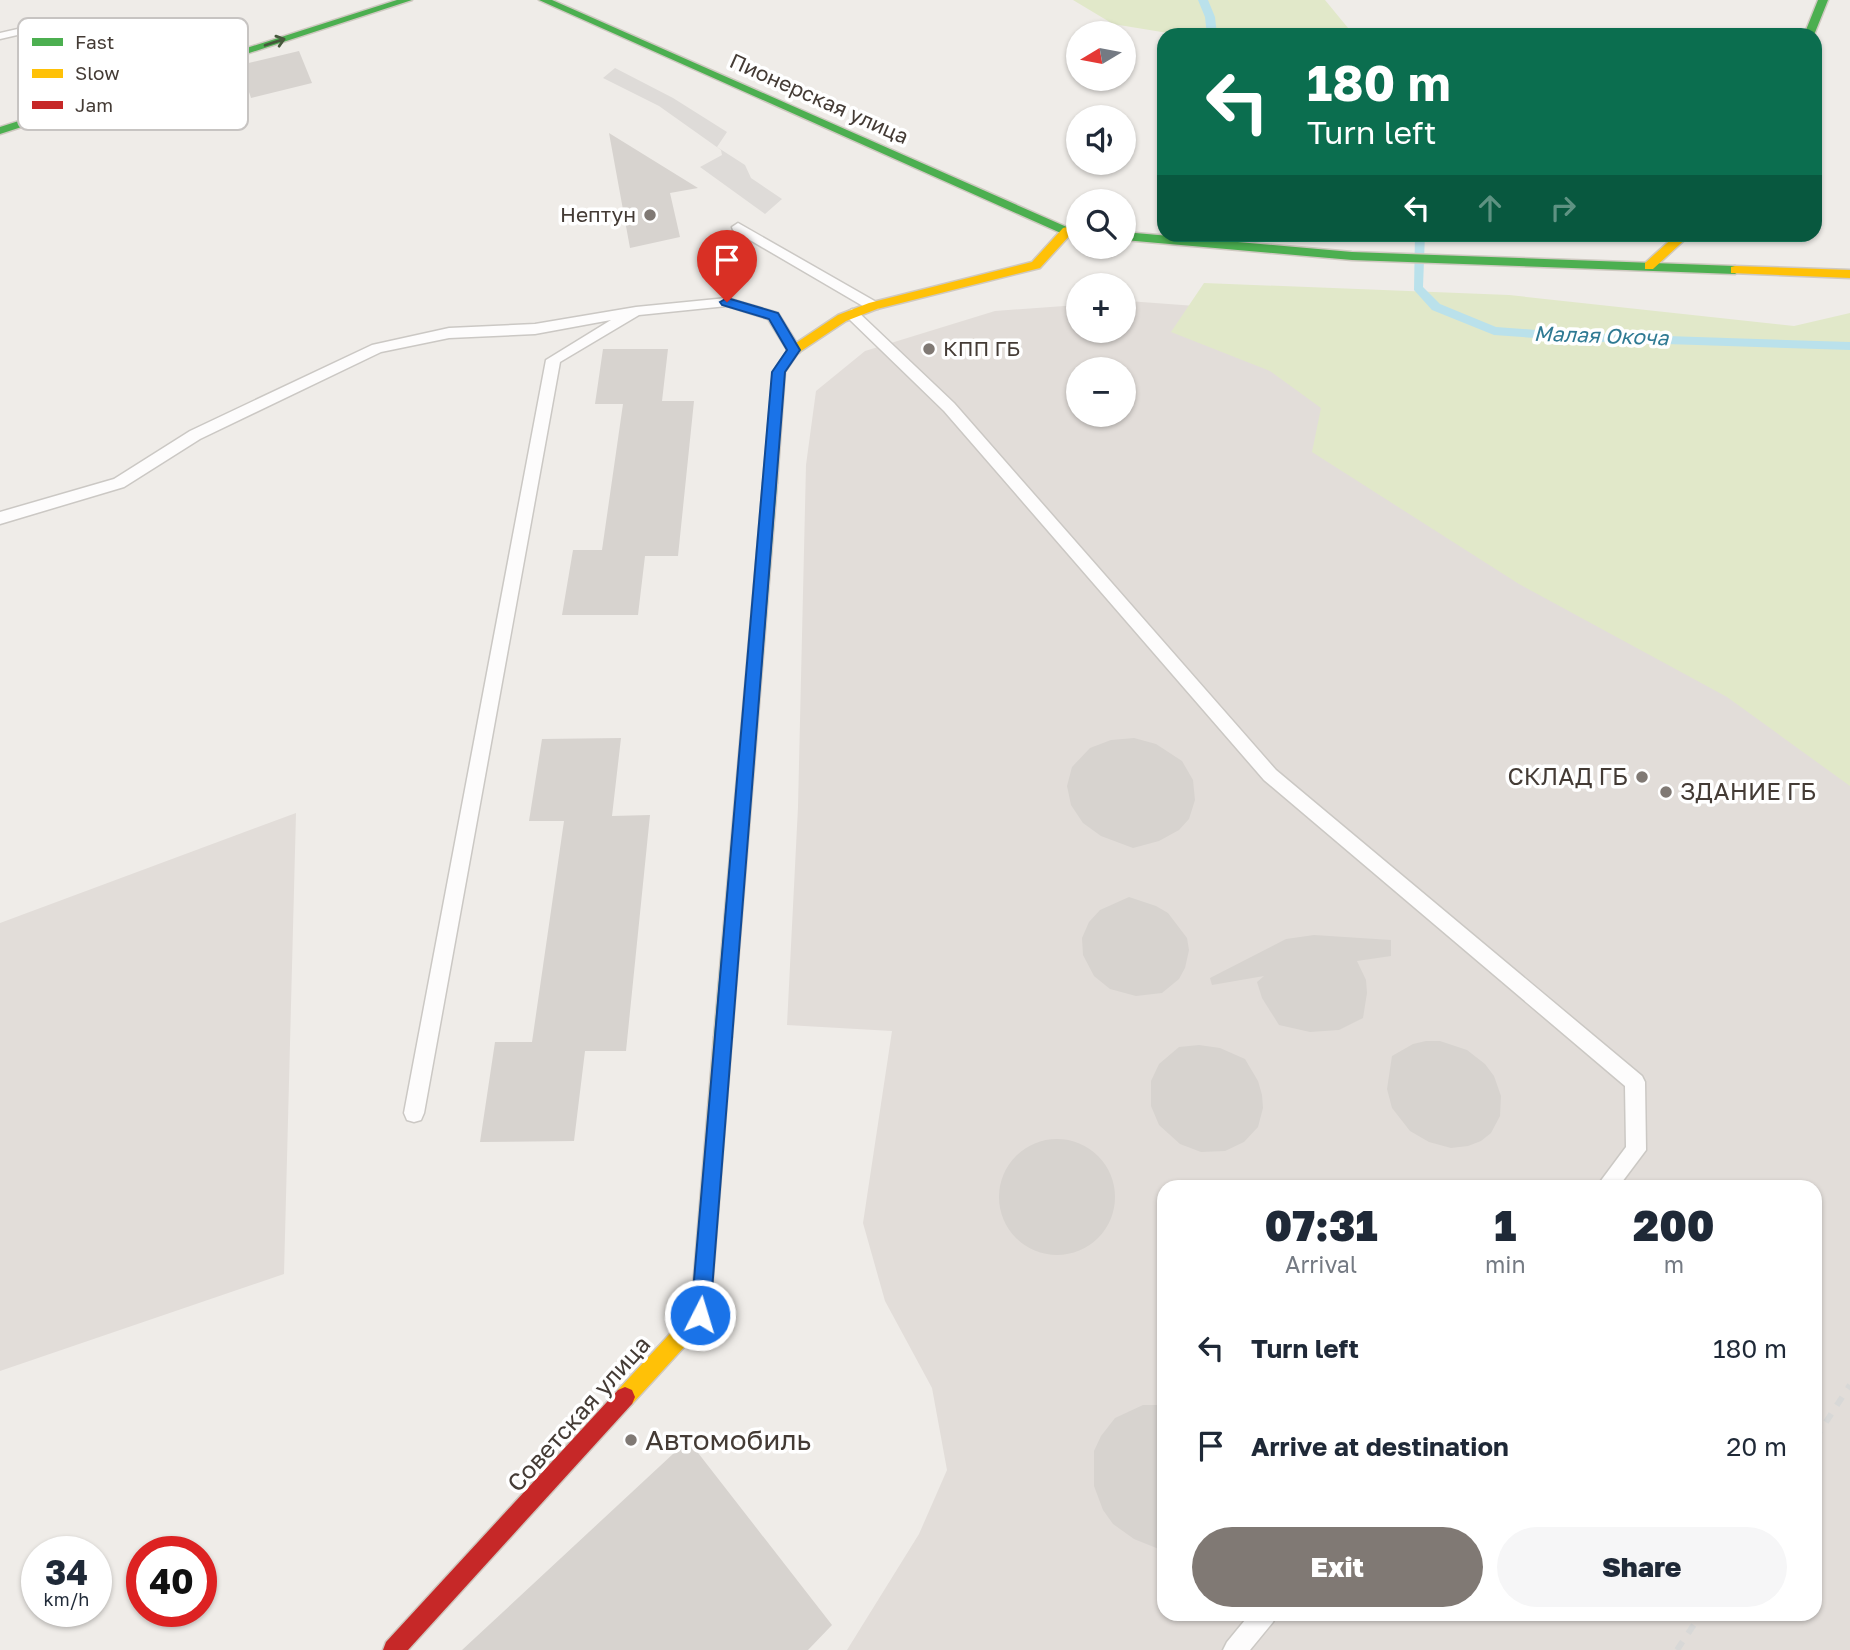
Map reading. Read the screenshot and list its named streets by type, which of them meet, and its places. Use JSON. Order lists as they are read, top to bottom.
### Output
{
  "streets": {
    "street": ["Пионерская улица", "Советская улица"]
  },
  "water": ["Малая Окоча"],
  "places": [
    "Нептун",
    "КПП ГБ",
    "СКЛАД ГБ",
    "ЗДАНИЕ ГБ",
    "Автомобиль"
  ],
  "legend": ["Fast", "Slow", "Jam"],
  "north": "left",
  "page": {
    "map_buttons": ["+", "−"],
    "turn": ["180 m", "Turn left"],
    "eta": [
      "07:31",
      "Arrival",
      "1",
      "min",
      "200",
      "m"
    ],
    "list": [
      {
        "name": "Turn left",
        "value": "180 m"
      },
      {
        "name": "Arrive at destination",
        "value": "20 m"
      }
    ],
    "buttons": ["Exit", "Share"],
    "speed": "34 km/h",
    "limit": "40"
  }
}
